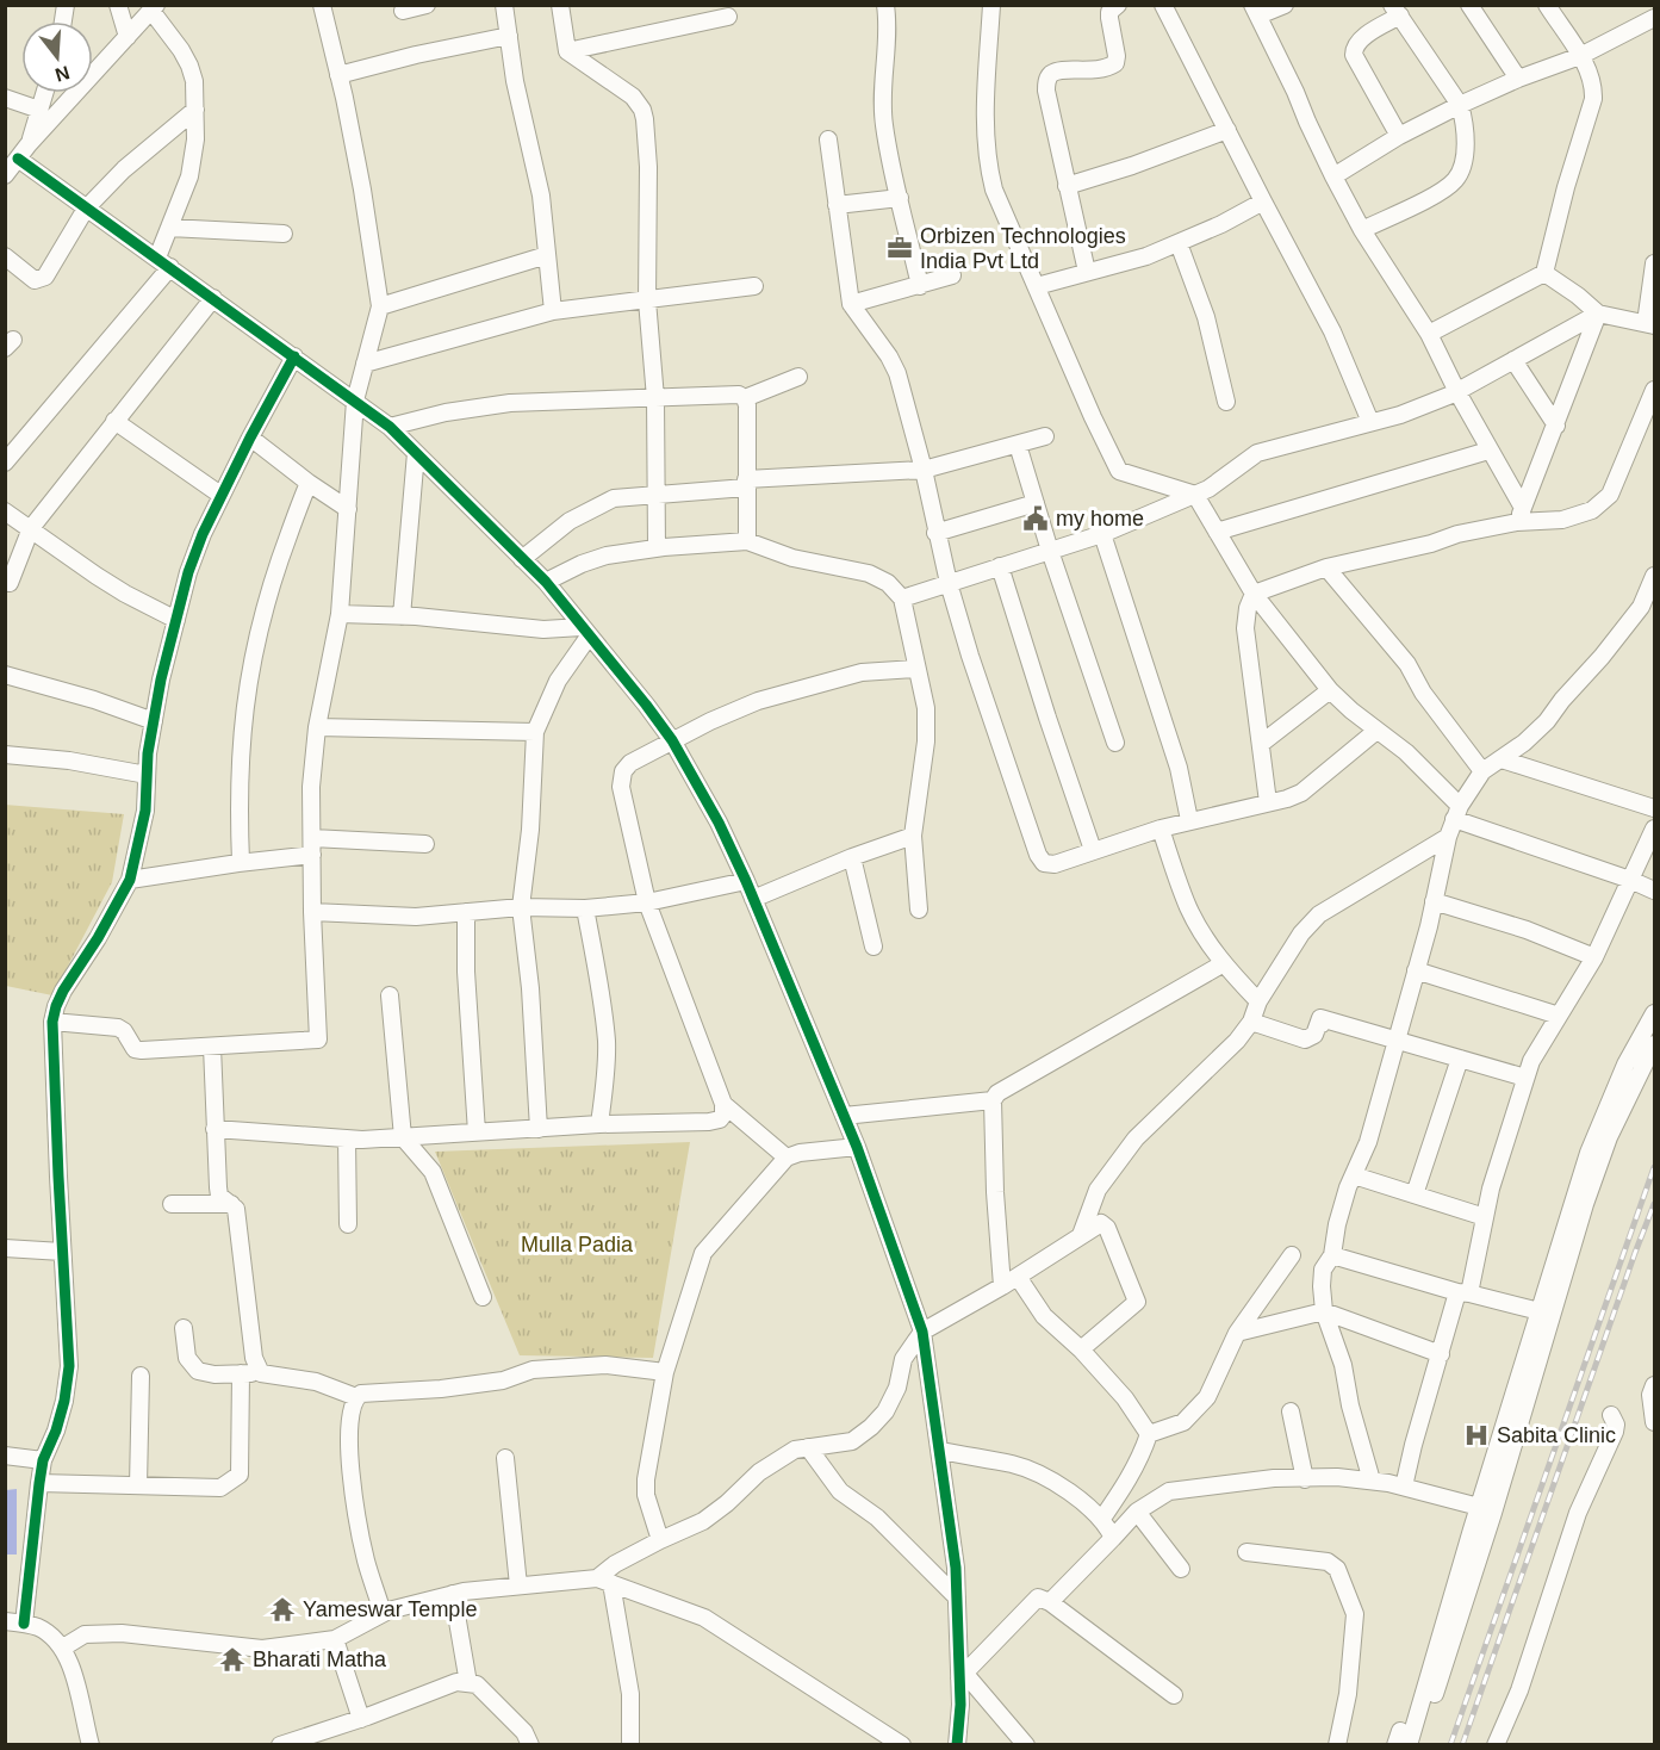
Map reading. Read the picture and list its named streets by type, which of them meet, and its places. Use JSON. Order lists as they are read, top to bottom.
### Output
{
  "parks": ["Mulla Padia"],
  "places": {
    "office": ["Orbizen Technologies India Pvt Ltd"],
    "public building": ["my home"],
    "hospital": ["Sabita Clinic"],
    "temple": ["Yameswar Temple", "Bharati Matha"]
  },
  "north": "bottom"
}
